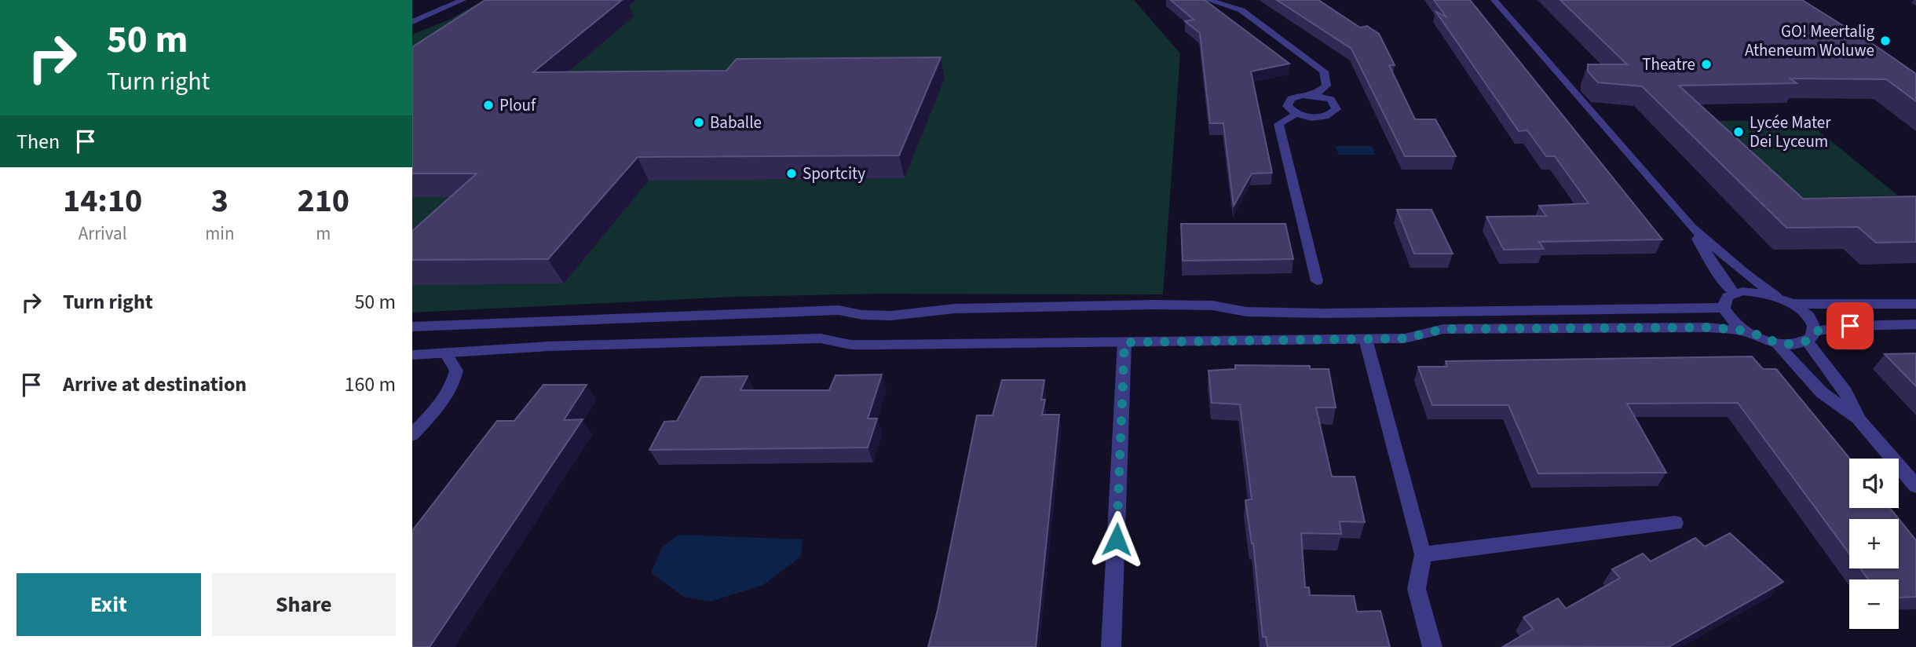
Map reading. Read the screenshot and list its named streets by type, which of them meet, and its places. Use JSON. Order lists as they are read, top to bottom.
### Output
{
  "places": [
    "GO! Meertalig Atheneum Woluwe",
    "Theatre",
    "Plouf",
    "Baballe",
    "Lycée Mater Dei Lyceum",
    "Sportcity"
  ],
  "page": {
    "turn": ["50 m", "Turn right"],
    "then": "Then",
    "eta": [
      "14:10",
      "Arrival",
      "3",
      "min",
      "210",
      "m"
    ],
    "list": [
      {
        "name": "Turn right",
        "value": "50 m"
      },
      {
        "name": "Arrive at destination",
        "value": "160 m"
      }
    ],
    "map_buttons": ["+", "−"],
    "buttons": ["Exit", "Share"]
  }
}
